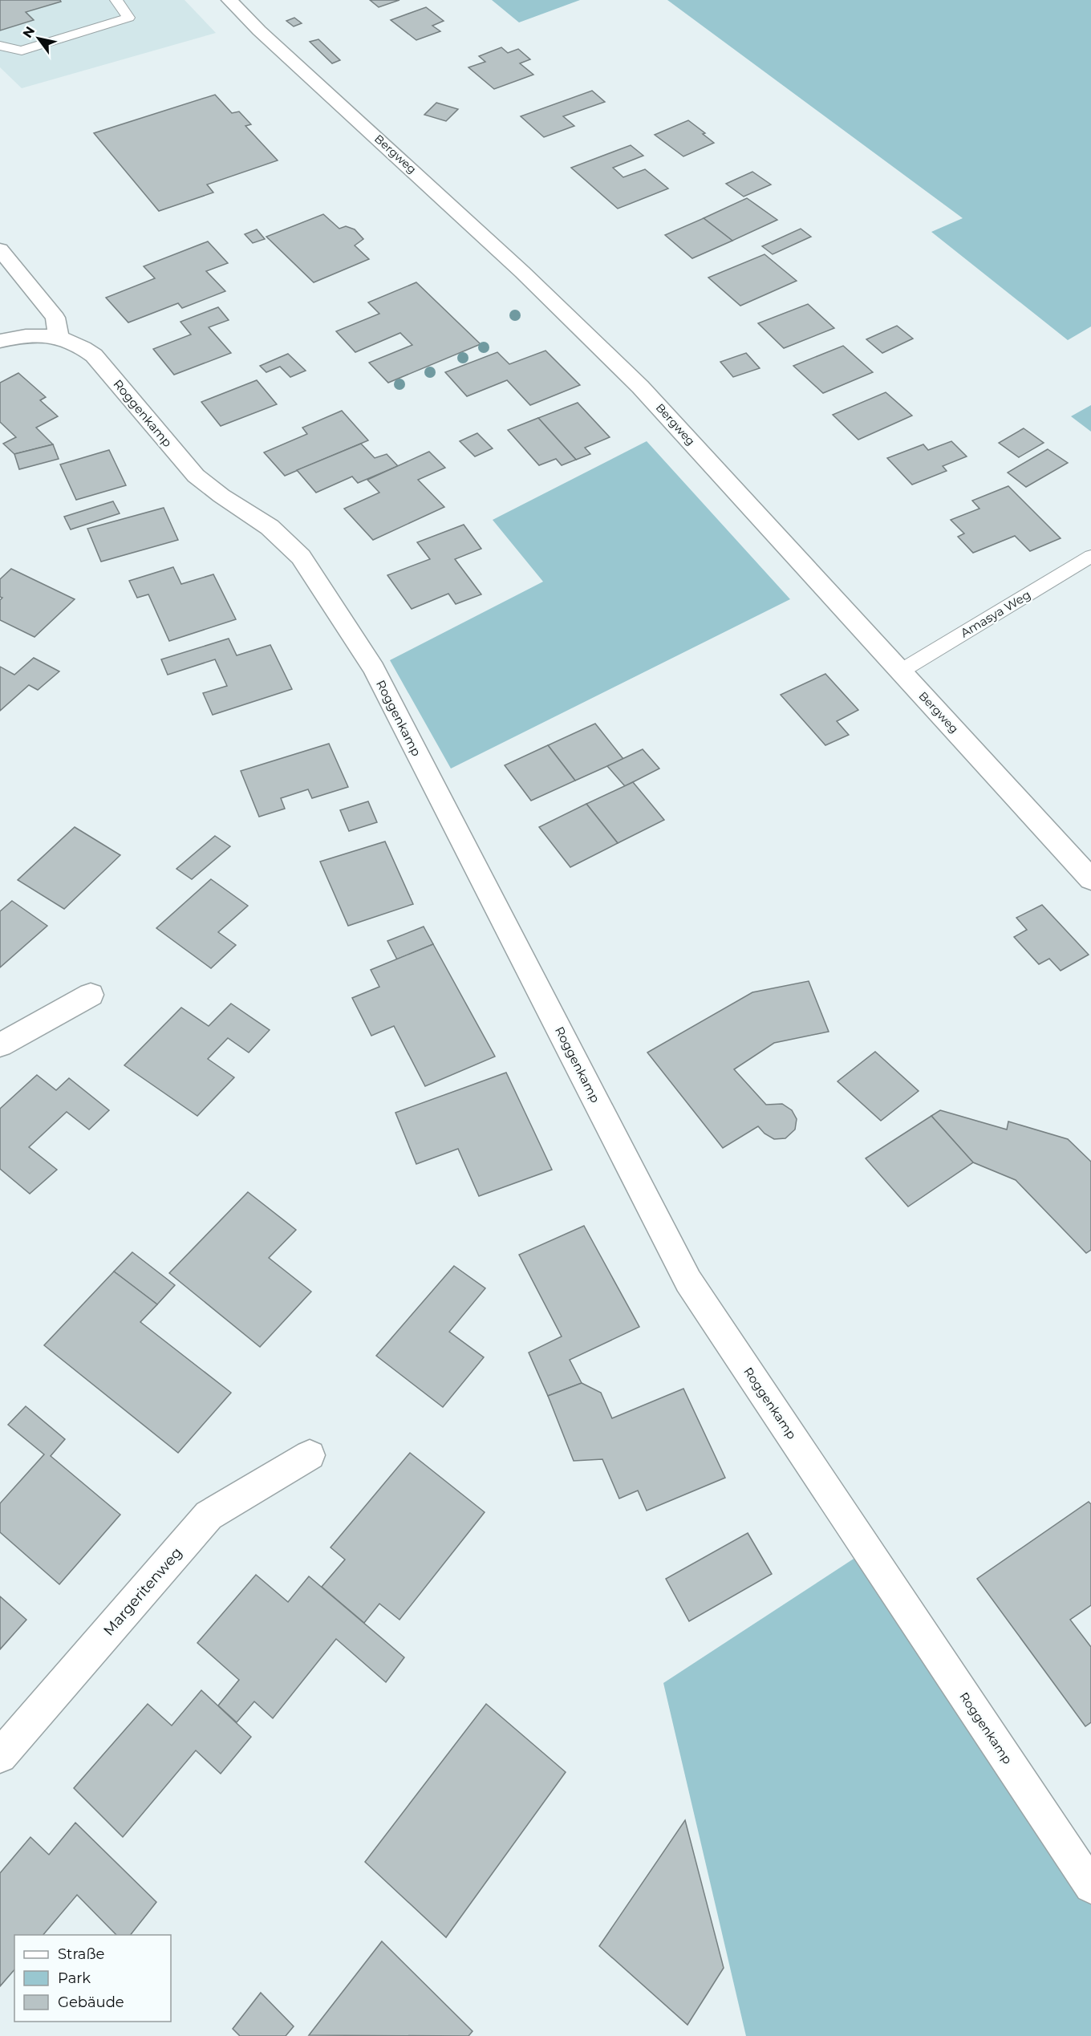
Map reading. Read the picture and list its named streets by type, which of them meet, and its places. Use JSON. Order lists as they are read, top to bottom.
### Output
{
  "streets": {
    "street": ["Bergweg", "Roggenkamp", "Margeritenweg"],
    "lane": ["Amasya Weg"]
  },
  "crossings": [
    ["Bergweg", "Amasya Weg"]
  ],
  "legend": ["Straße", "Park", "Gebäude"],
  "north": "top left"
}
